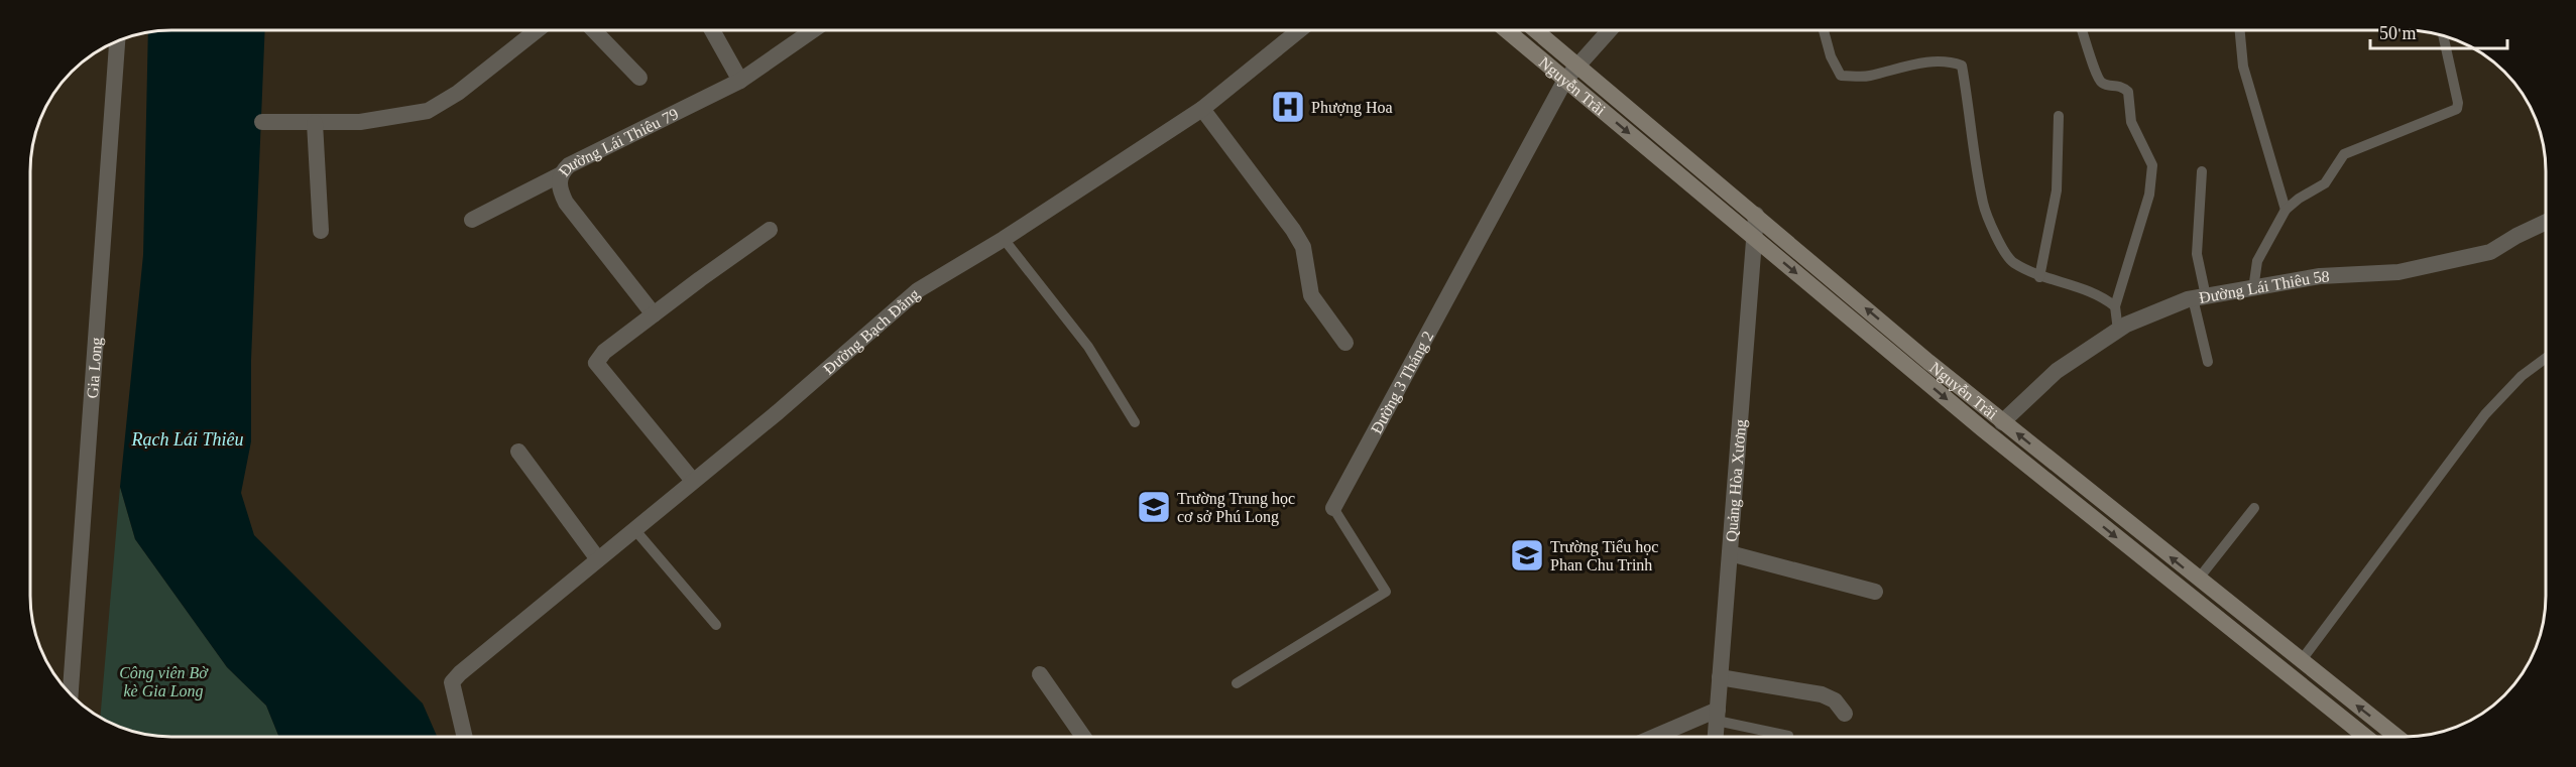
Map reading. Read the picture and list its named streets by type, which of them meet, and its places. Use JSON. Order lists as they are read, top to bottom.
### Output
{
  "streets": {
    "main road": ["Nguyễn Trãi"],
    "street": [
      "Đường Lái Thiêu 79",
      "Đường Lái Thiêu 58",
      "Đường Bạch Đằng",
      "Gia Long",
      "Đường 3 Tháng 2",
      "Quảng Hòa Xương"
    ]
  },
  "crossings": [
    ["Nguyễn Trãi", "Đường Lái Thiêu 58"],
    ["Nguyễn Trãi", "Đường 3 Tháng 2"],
    ["Nguyễn Trãi", "Quảng Hòa Xương"]
  ],
  "water": ["Rạch Lái Thiêu"],
  "parks": ["Công viên Bờ kè Gia Long"],
  "places": {
    "hospital": ["Phượng Hoa"],
    "school or university": ["Trường Trung học cơ sở Phú Long", "Trường Tiểu học Phan Chu Trinh"]
  },
  "scale_bar": "50 m"
}
